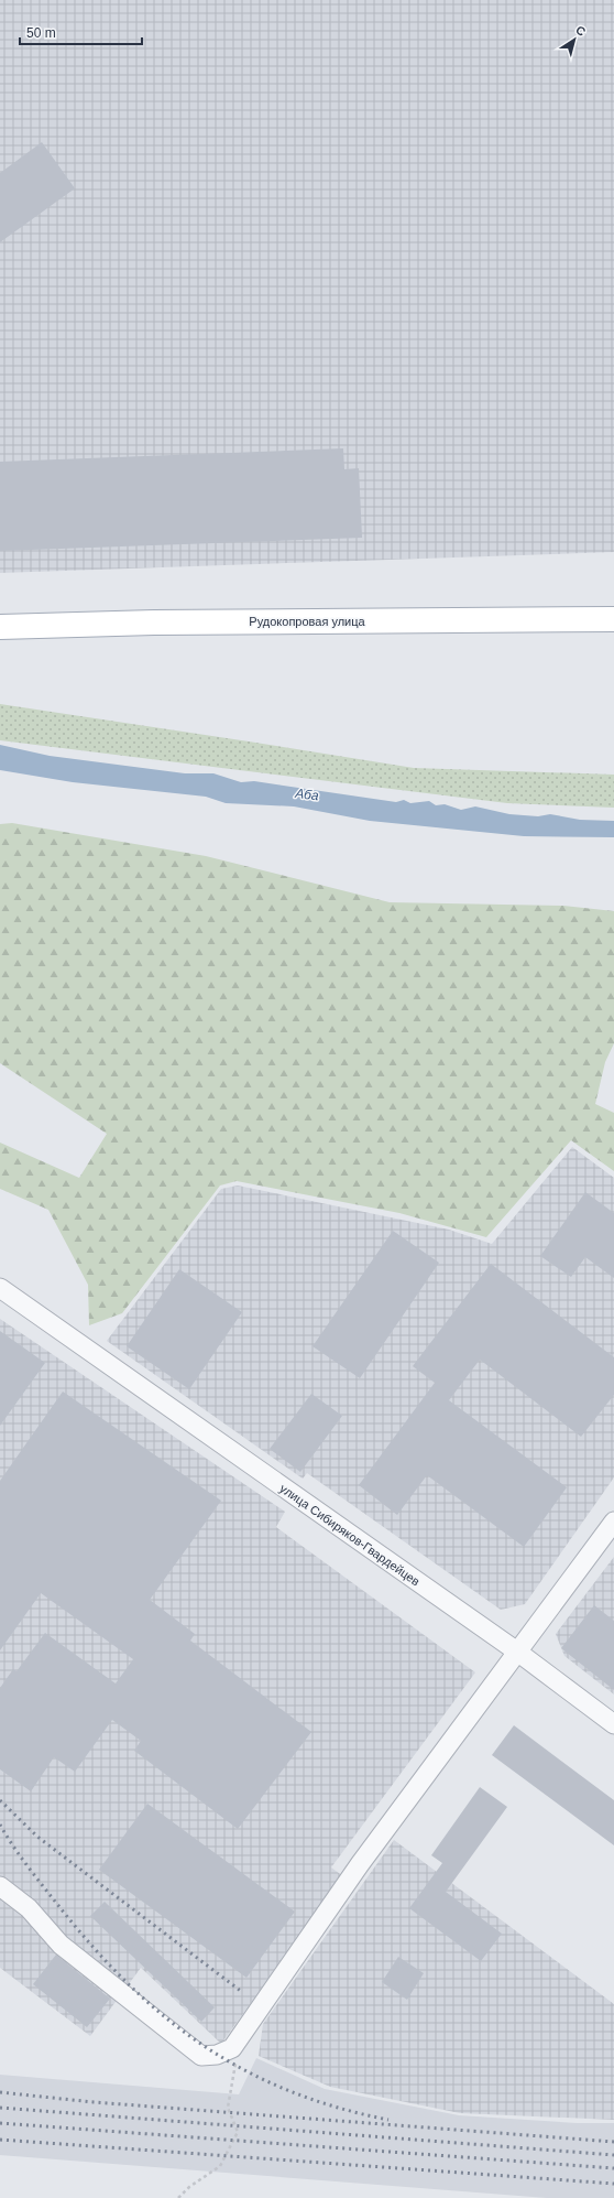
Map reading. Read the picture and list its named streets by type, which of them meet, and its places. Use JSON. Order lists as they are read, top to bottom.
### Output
{
  "streets": {
    "main road": ["Рудокопровая улица"],
    "street": ["улица Сибиряков-Гвардейцев"]
  },
  "water": ["Аба"],
  "scale_bar": "50 m",
  "north": "top right"
}
